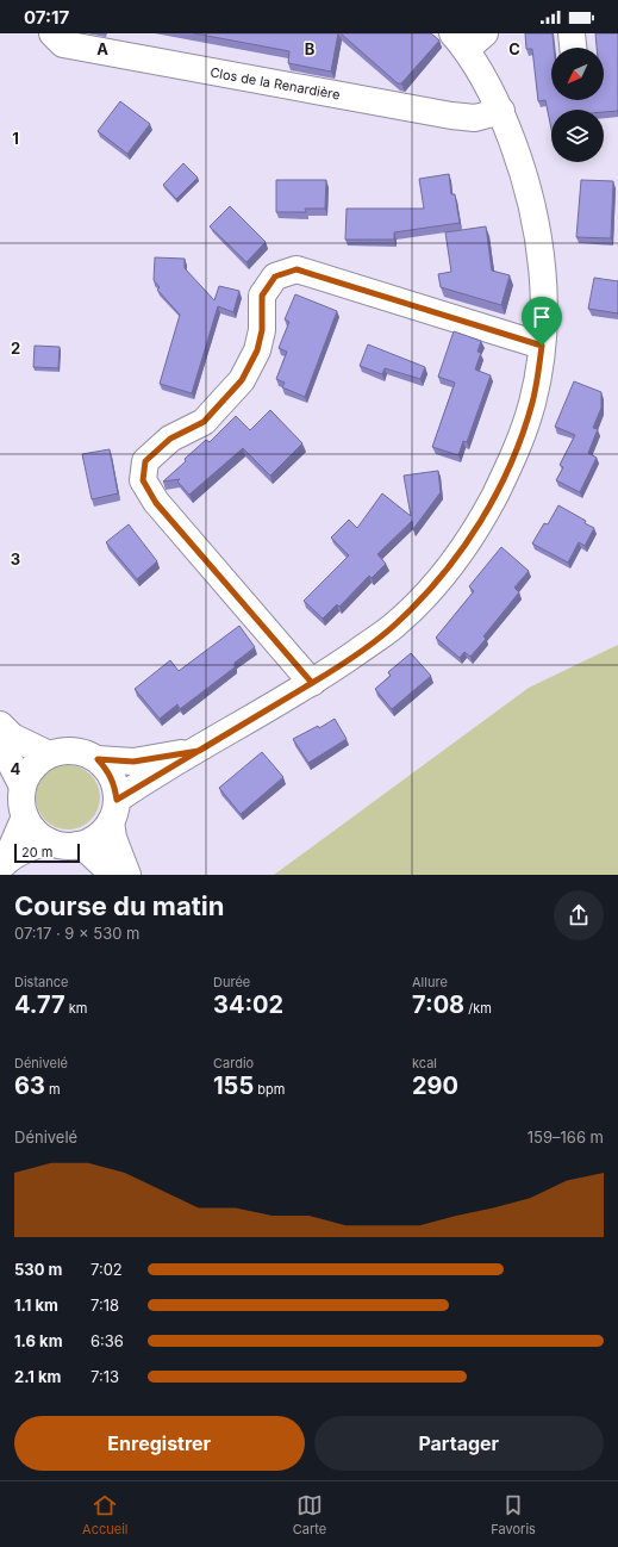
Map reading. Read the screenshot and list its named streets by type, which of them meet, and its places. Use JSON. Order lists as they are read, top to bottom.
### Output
{
  "streets": {
    "street": ["Clos de la Renardière"]
  },
  "scale_bar": "20 m",
  "north": "bottom left",
  "page": {
    "status": "07:17",
    "scale": "20 m",
    "heading": ["Course du matin", "07:17 · 9 × 530 m"],
    "stats": [
      ["Distance", "4.77 km"],
      ["Durée", "34:02"],
      ["Allure", "7:08 /km"],
      ["Dénivelé", "63 m"],
      ["Cardio", "155 bpm"],
      ["kcal", "290"]
    ],
    "chart": ["Dénivelé", "159–166 m"],
    "list": [
      {
        "name": "530 m",
        "note": "7:02"
      },
      {
        "name": "1.1 km",
        "note": "7:18"
      },
      {
        "name": "1.6 km",
        "note": "6:36"
      },
      {
        "name": "2.1 km",
        "note": "7:13"
      }
    ],
    "buttons": ["Enregistrer", "Partager"],
    "tabs": ["Accueil", "Carte", "Favoris"]
  },
  "grid": {
    "columns": ["A", "B", "C"],
    "rows": [
      "1",
      "2",
      "3",
      "4"
    ]
  }
}
